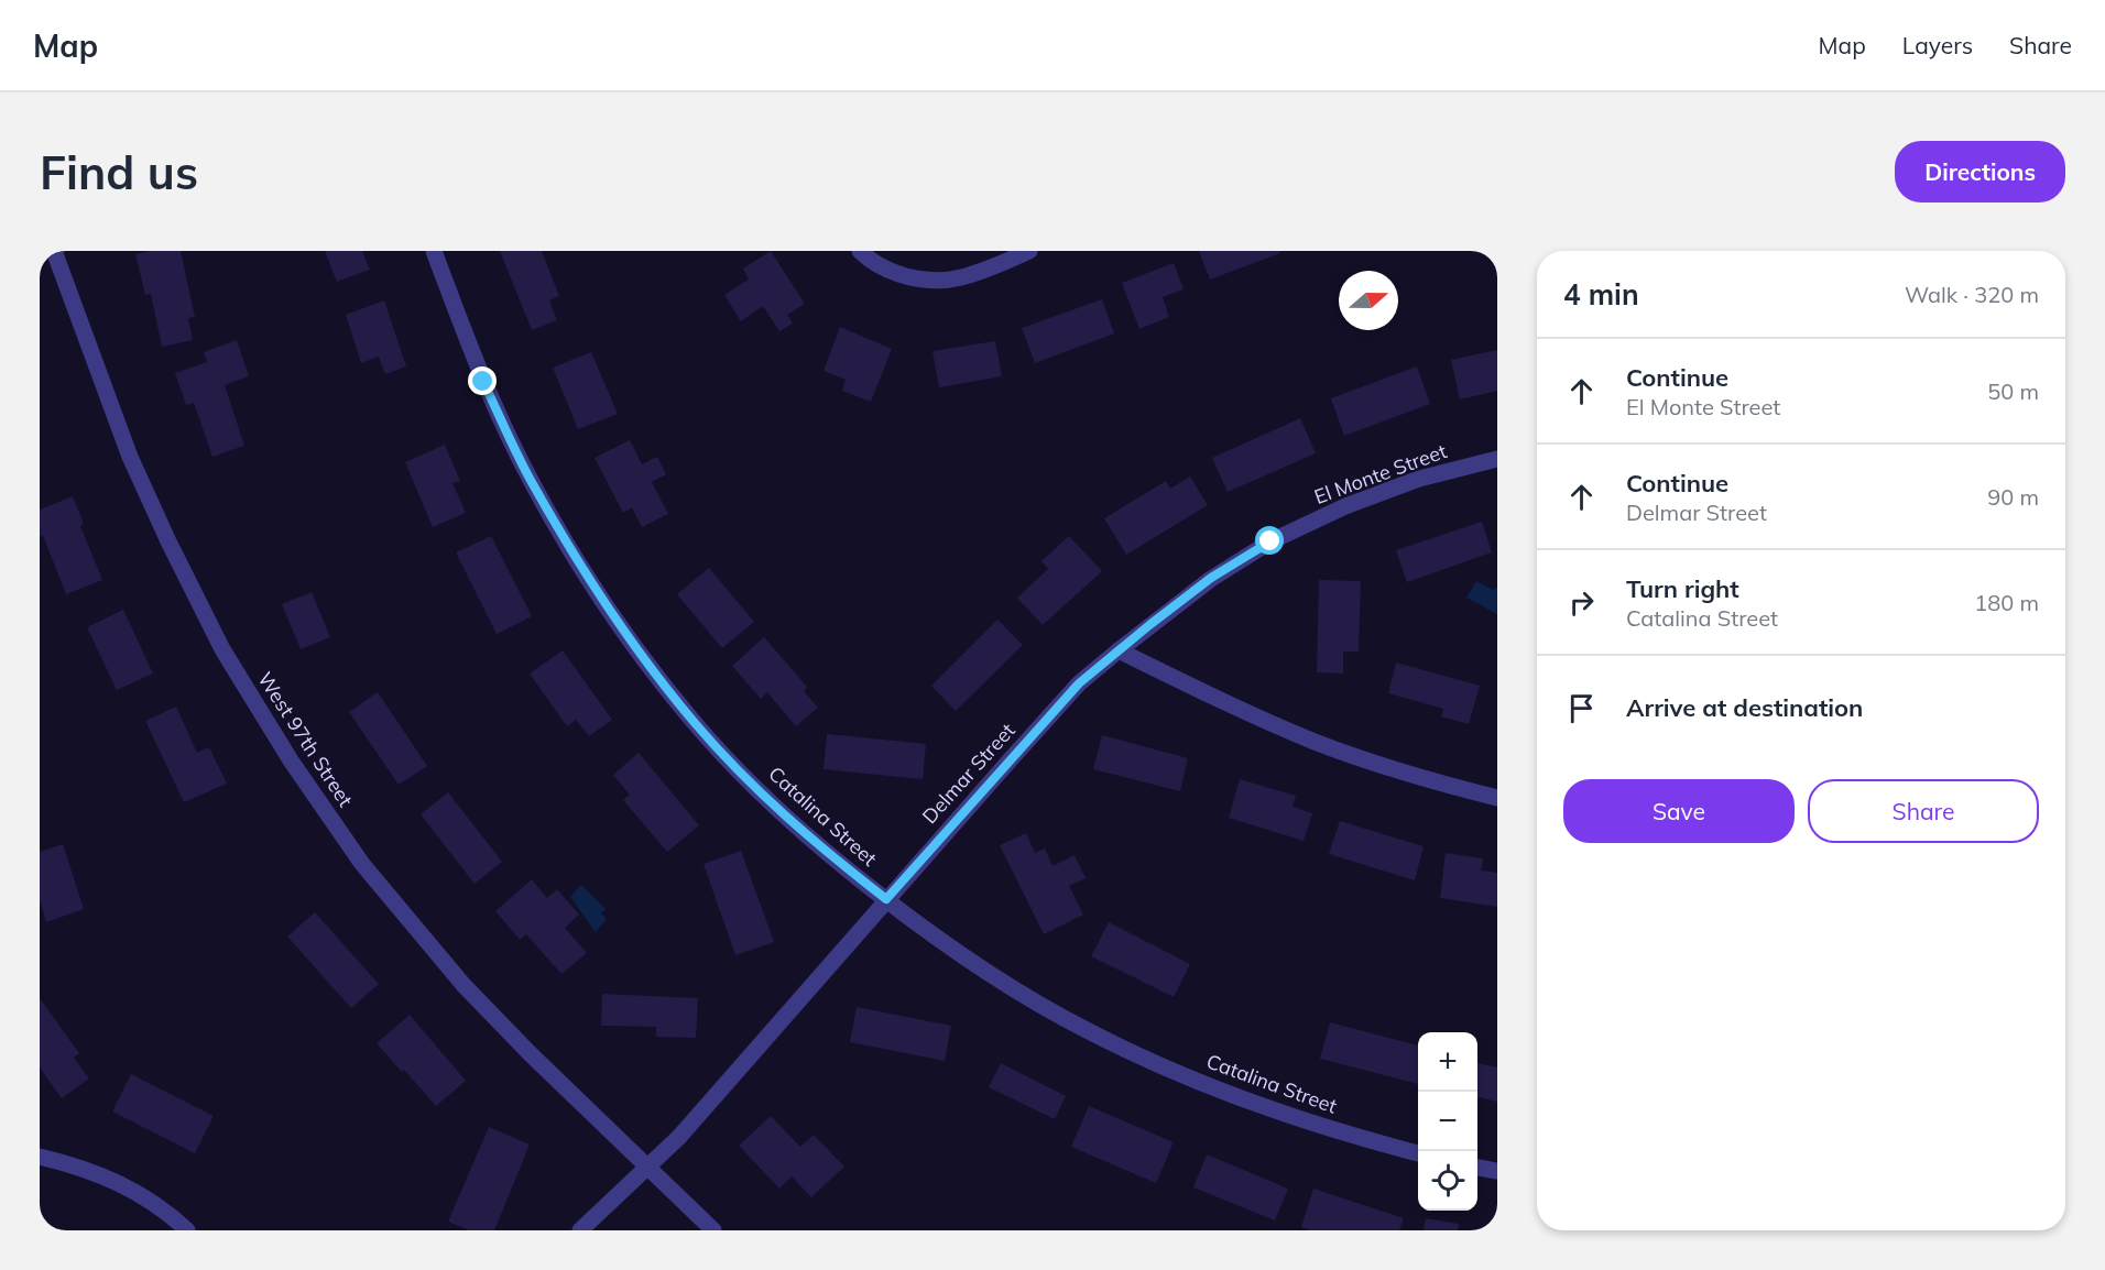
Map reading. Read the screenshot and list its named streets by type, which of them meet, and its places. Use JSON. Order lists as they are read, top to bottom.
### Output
{
  "streets": {
    "street": [
      "El Monte Street",
      "West 97th Street",
      "Delmar Street",
      "Catalina Street"
    ]
  },
  "crossings": [
    ["El Monte Street", "Delmar Street"],
    ["West 97th Street", "Delmar Street"],
    ["Delmar Street", "Catalina Street"]
  ],
  "north": "right",
  "page": {
    "header": "Map",
    "nav": ["Map", "Layers", "Share"],
    "buttons": [
      "Directions",
      ["Save", "Share"]
    ],
    "title": "Find us",
    "heading": ["4 min", "Walk · 320 m"],
    "list": [
      ["Continue", "El Monte Street", "50 m"],
      ["Continue", "Delmar Street", "90 m"],
      ["Turn right", "Catalina Street", "180 m"],
      "Arrive at destination"
    ],
    "map_buttons": ["+", "−"]
  }
}
